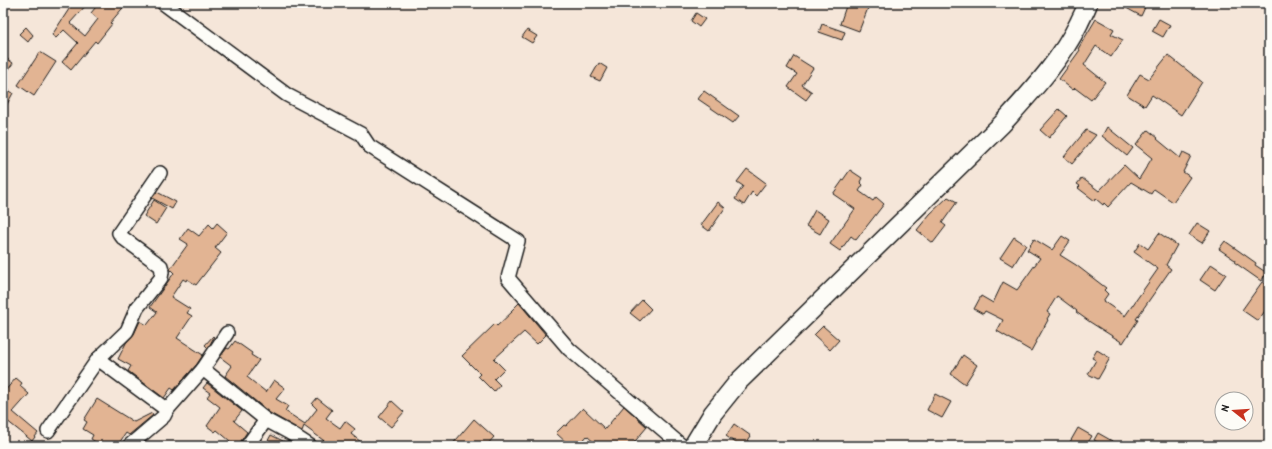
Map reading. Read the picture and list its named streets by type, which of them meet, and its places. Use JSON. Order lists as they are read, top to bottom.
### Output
{
  "north": "left"
}
